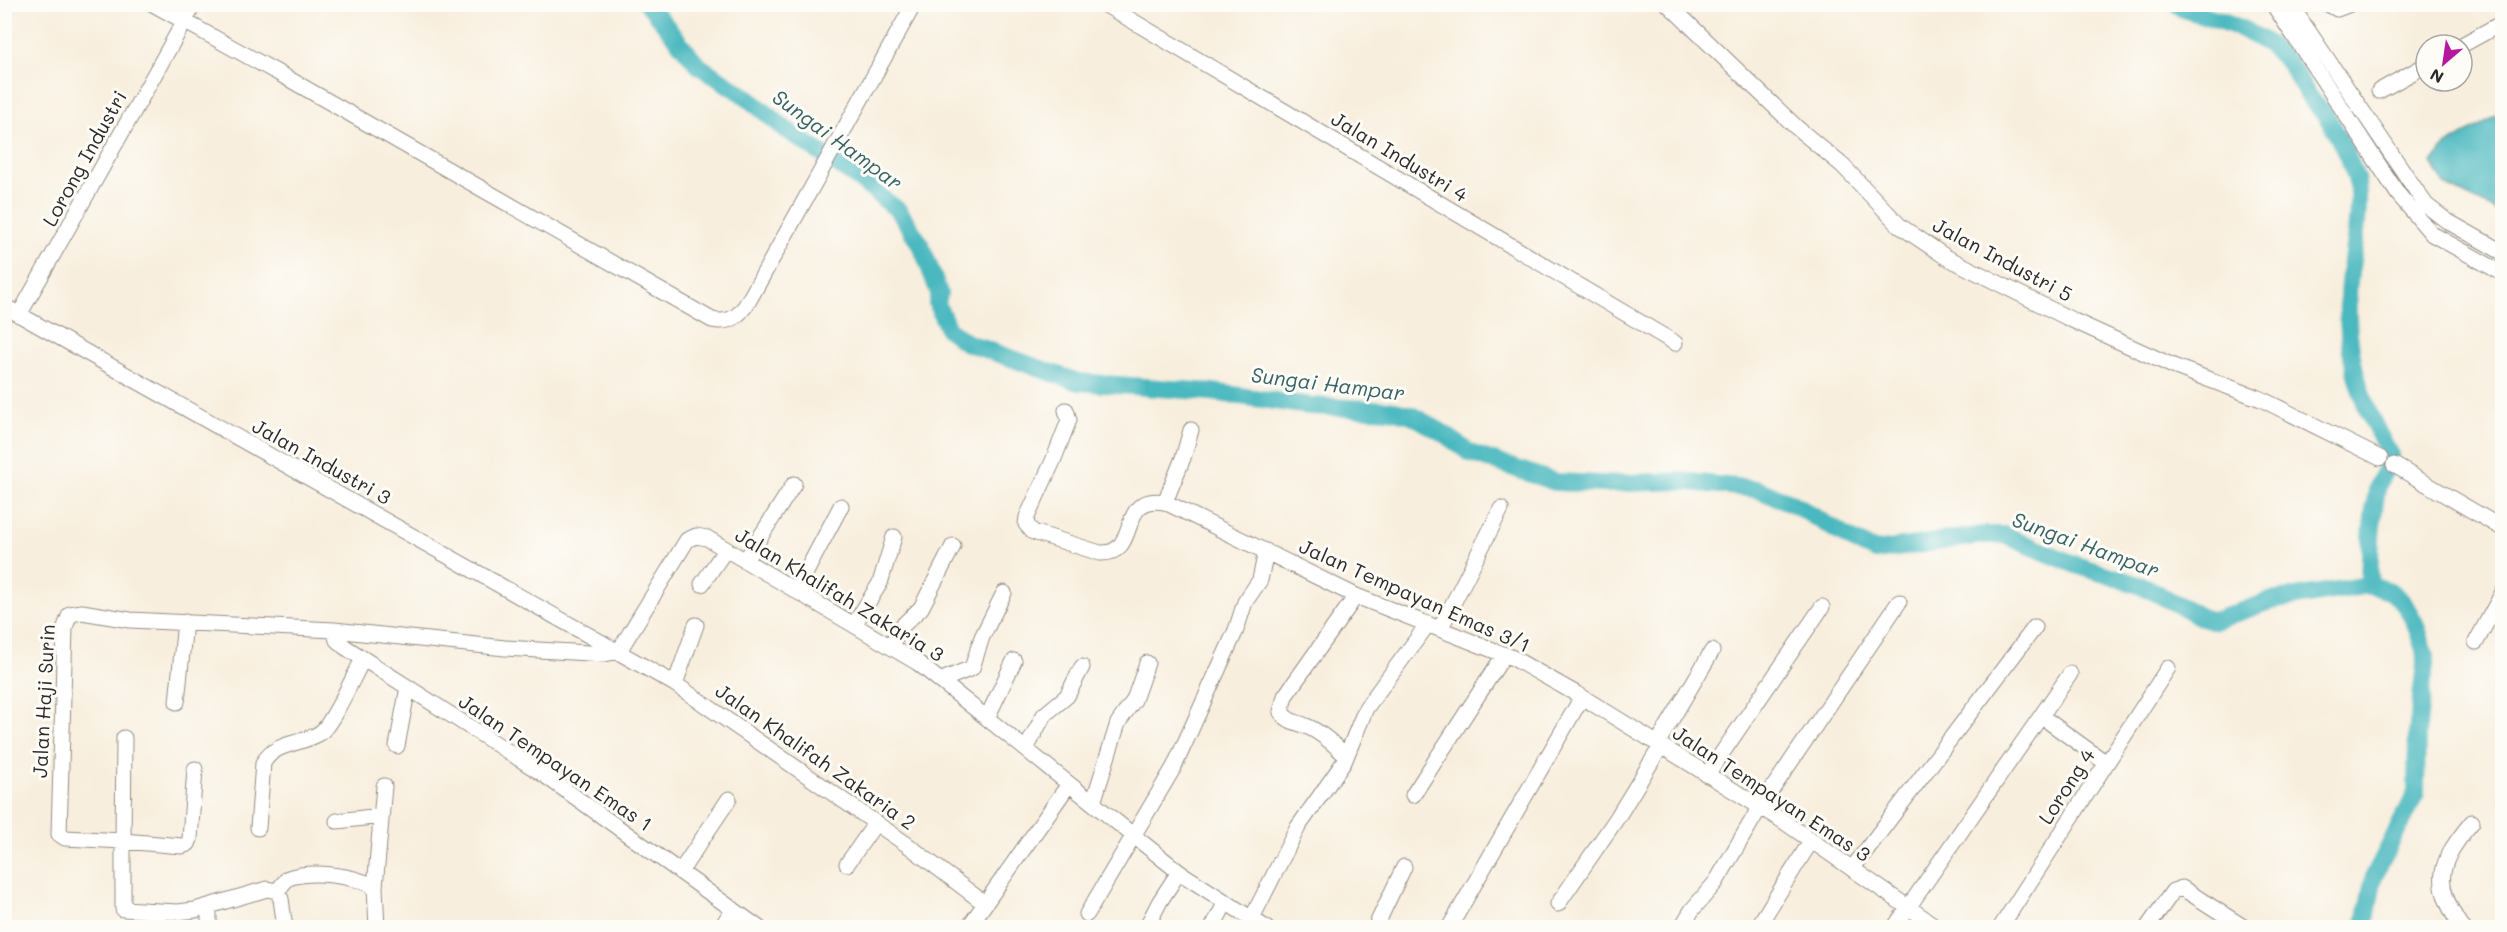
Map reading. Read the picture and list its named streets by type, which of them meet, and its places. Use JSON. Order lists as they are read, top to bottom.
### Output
{
  "streets": {
    "street": [
      "Jalan Industri 4",
      "Lorong Industri",
      "Jalan Industri 5",
      "Jalan Industri 3",
      "Jalan Khalifah Zakaria 3",
      "Jalan Tempayan Emas 3/1",
      "Jalan Haji Surin",
      "Jalan Khalifah Zakaria 2",
      "Jalan Tempayan Emas 1",
      "Lorong 4",
      "Jalan Tempayan Emas 3"
    ]
  },
  "crossings": [
    ["Lorong Industri", "Jalan Industri 3"],
    ["Jalan Industri 3", "Jalan Khalifah Zakaria 3"],
    ["Jalan Industri 3", "Jalan Haji Surin"],
    ["Jalan Industri 3", "Jalan Khalifah Zakaria 2"],
    ["Jalan Khalifah Zakaria 3", "Jalan Haji Surin"],
    ["Jalan Khalifah Zakaria 3", "Jalan Khalifah Zakaria 2"],
    ["Jalan Tempayan Emas 3/1", "Jalan Tempayan Emas 3"],
    ["Jalan Haji Surin", "Jalan Khalifah Zakaria 2"],
    ["Jalan Haji Surin", "Jalan Tempayan Emas 1"]
  ],
  "water": ["Sungai Hampar"],
  "north": "bottom left"
}
